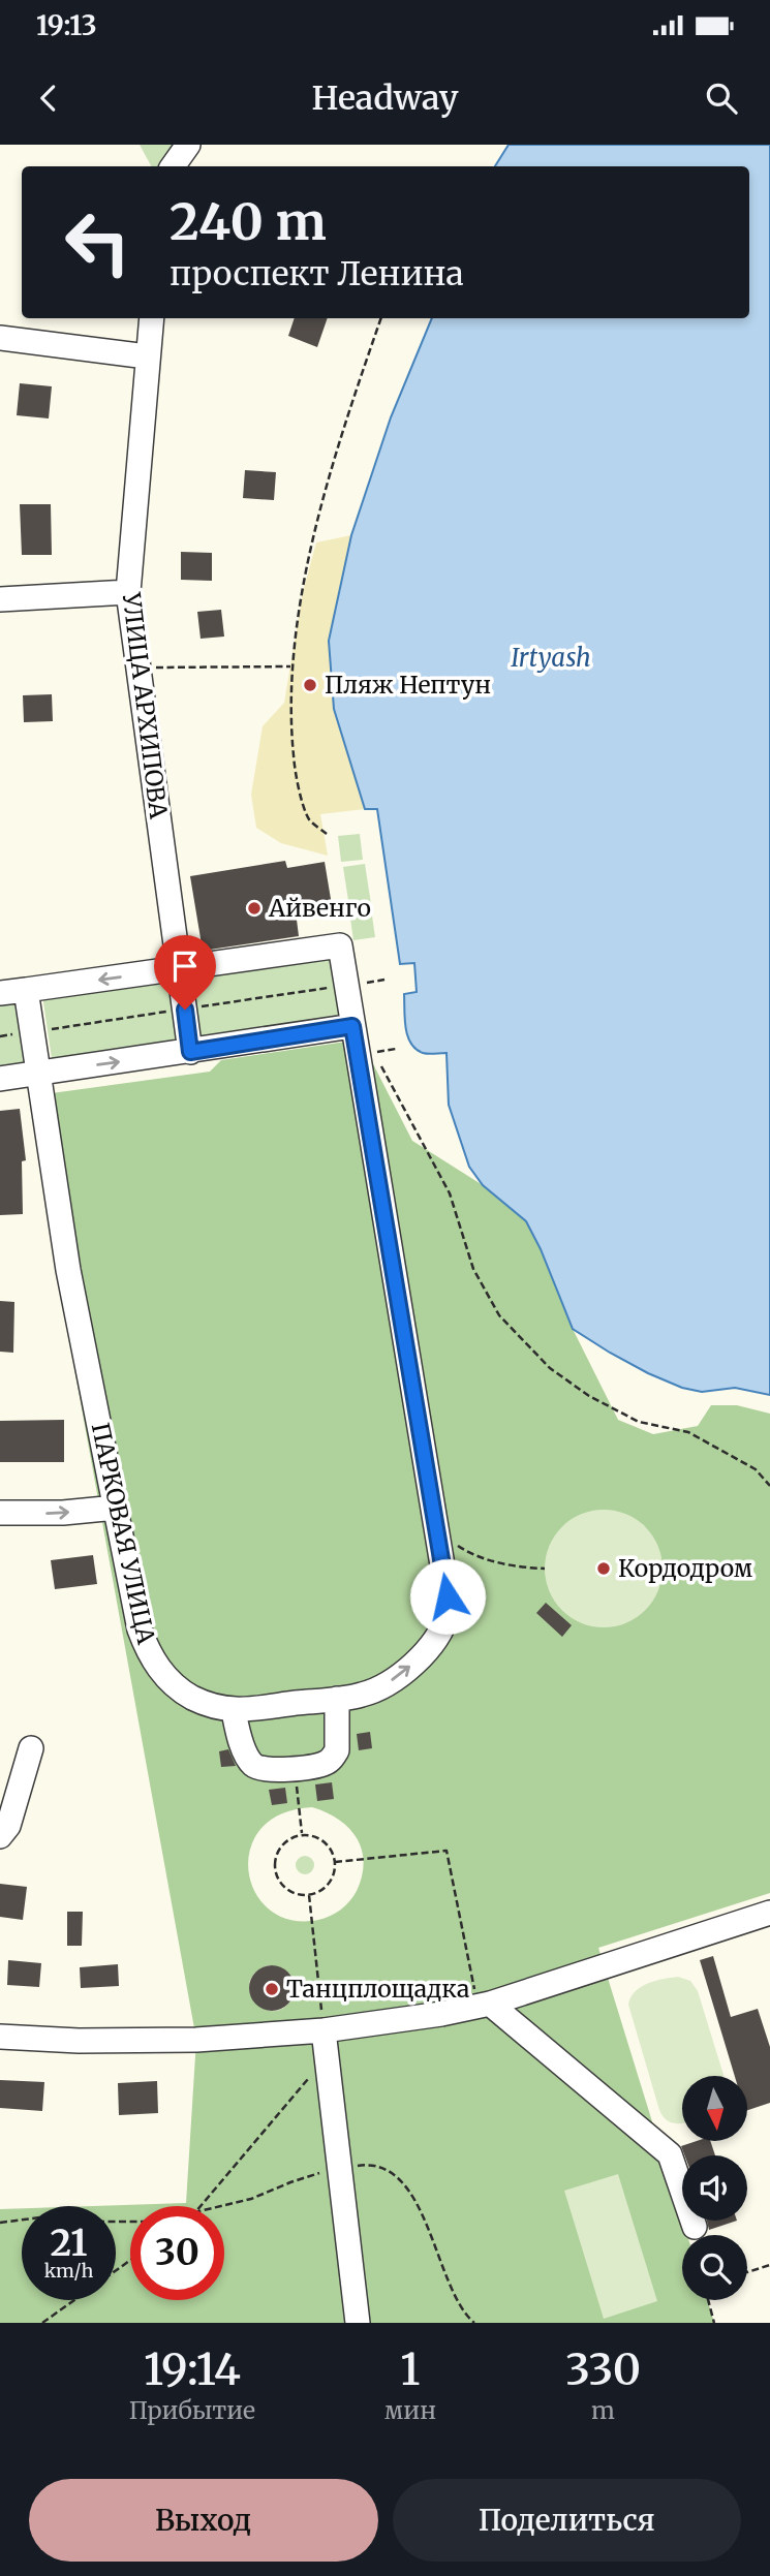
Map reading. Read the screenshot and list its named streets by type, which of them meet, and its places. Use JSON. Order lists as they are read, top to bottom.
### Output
{
  "streets": {
    "street": ["УЛИЦА АРХИПОВА", "ПАРКОВАЯ УЛИЦА"]
  },
  "crossings": [
    ["УЛИЦА АРХИПОВА", "ПАРКОВАЯ УЛИЦА"]
  ],
  "water": ["Irtyash"],
  "places": [
    "Пляж Нептун",
    "Айвенго",
    "Кордодром",
    "Танцплощадка"
  ],
  "north": "bottom",
  "page": {
    "status": "19:13",
    "header": "Headway",
    "turn": ["240 m", "проспект Ленина"],
    "speed": "21 km/h",
    "limit": "30",
    "eta": [
      "19:14",
      "Прибытие",
      "1",
      "мин",
      "330",
      "m"
    ],
    "buttons": ["Выход", "Поделиться"]
  }
}
